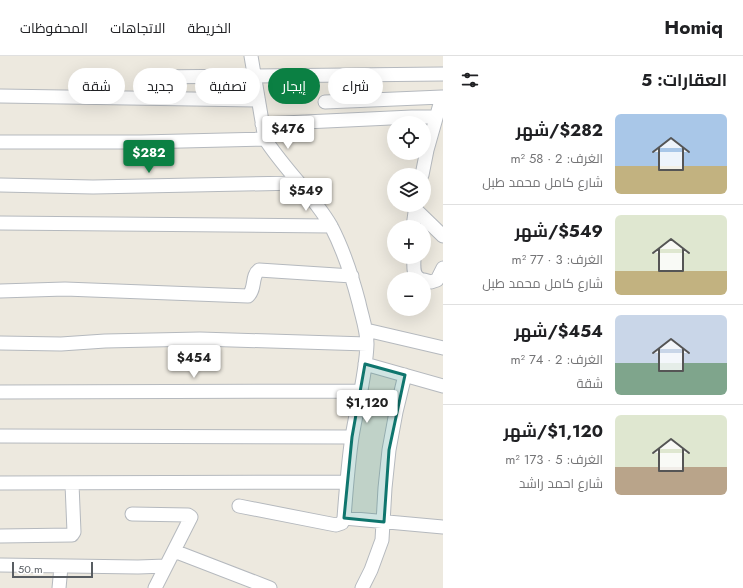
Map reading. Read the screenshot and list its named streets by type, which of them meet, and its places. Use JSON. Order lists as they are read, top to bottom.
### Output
{
  "scale_bar": "50 m",
  "page": {
    "header": "Homiq",
    "nav": ["الخريطة", "الاتجاهات", "المحفوظات"],
    "heading": "العقارات: 5",
    "chip": [
      "شراء",
      "إيجار",
      "تصفية",
      "جديد",
      "شقة"
    ],
    "list": [
      {
        "name": "$282/شهر",
        "note": "الغرف: 2 · 58 m² · شارع كامل محمد طبل"
      },
      {
        "name": "$549/شهر",
        "note": "الغرف: 3 · 77 m² · شارع كامل محمد طبل"
      },
      {
        "name": "$454/شهر",
        "note": "الغرف: 2 · 74 m² · شقة"
      },
      {
        "name": "$1,120/شهر",
        "note": "الغرف: 5 · 173 m² · شارع احمد راشد"
      }
    ],
    "map_buttons": ["+", "−"],
    "price": [
      "$476",
      "$282",
      "$549",
      "$454",
      "$1,120"
    ],
    "scale": "50 m"
  }
}
